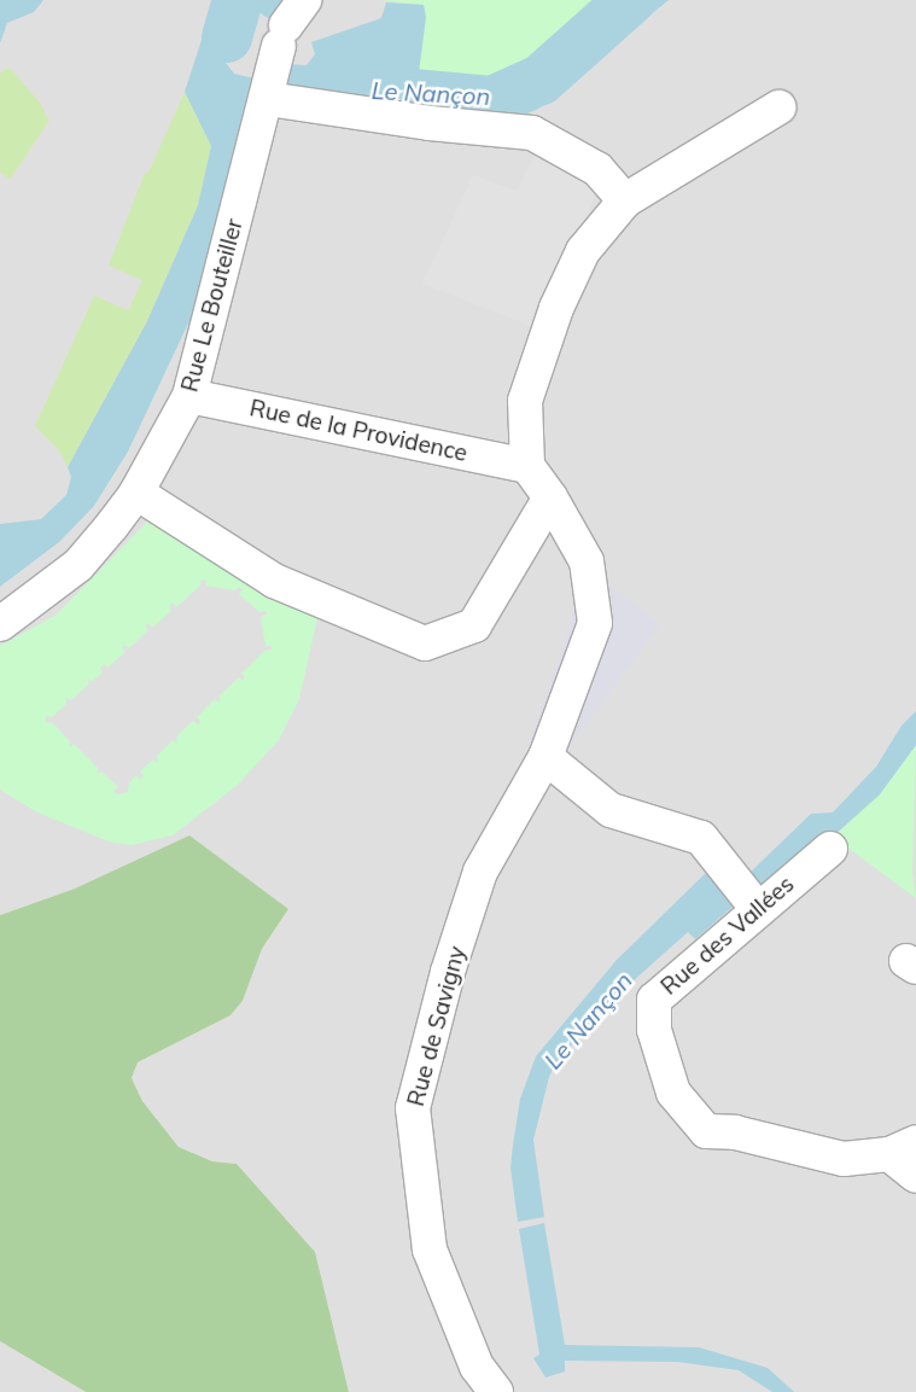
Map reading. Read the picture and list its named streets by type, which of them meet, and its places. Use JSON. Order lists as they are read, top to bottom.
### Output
{
  "streets": {
    "street": [
      "Rue Le Bouteiller",
      "Rue de la Providence",
      "Rue des Vallées",
      "Rue de Savigny"
    ]
  },
  "crossings": [
    ["Rue Le Bouteiller", "Rue de la Providence"],
    ["Rue de la Providence", "Rue de Savigny"]
  ],
  "water": ["Le Nançon"]
}
